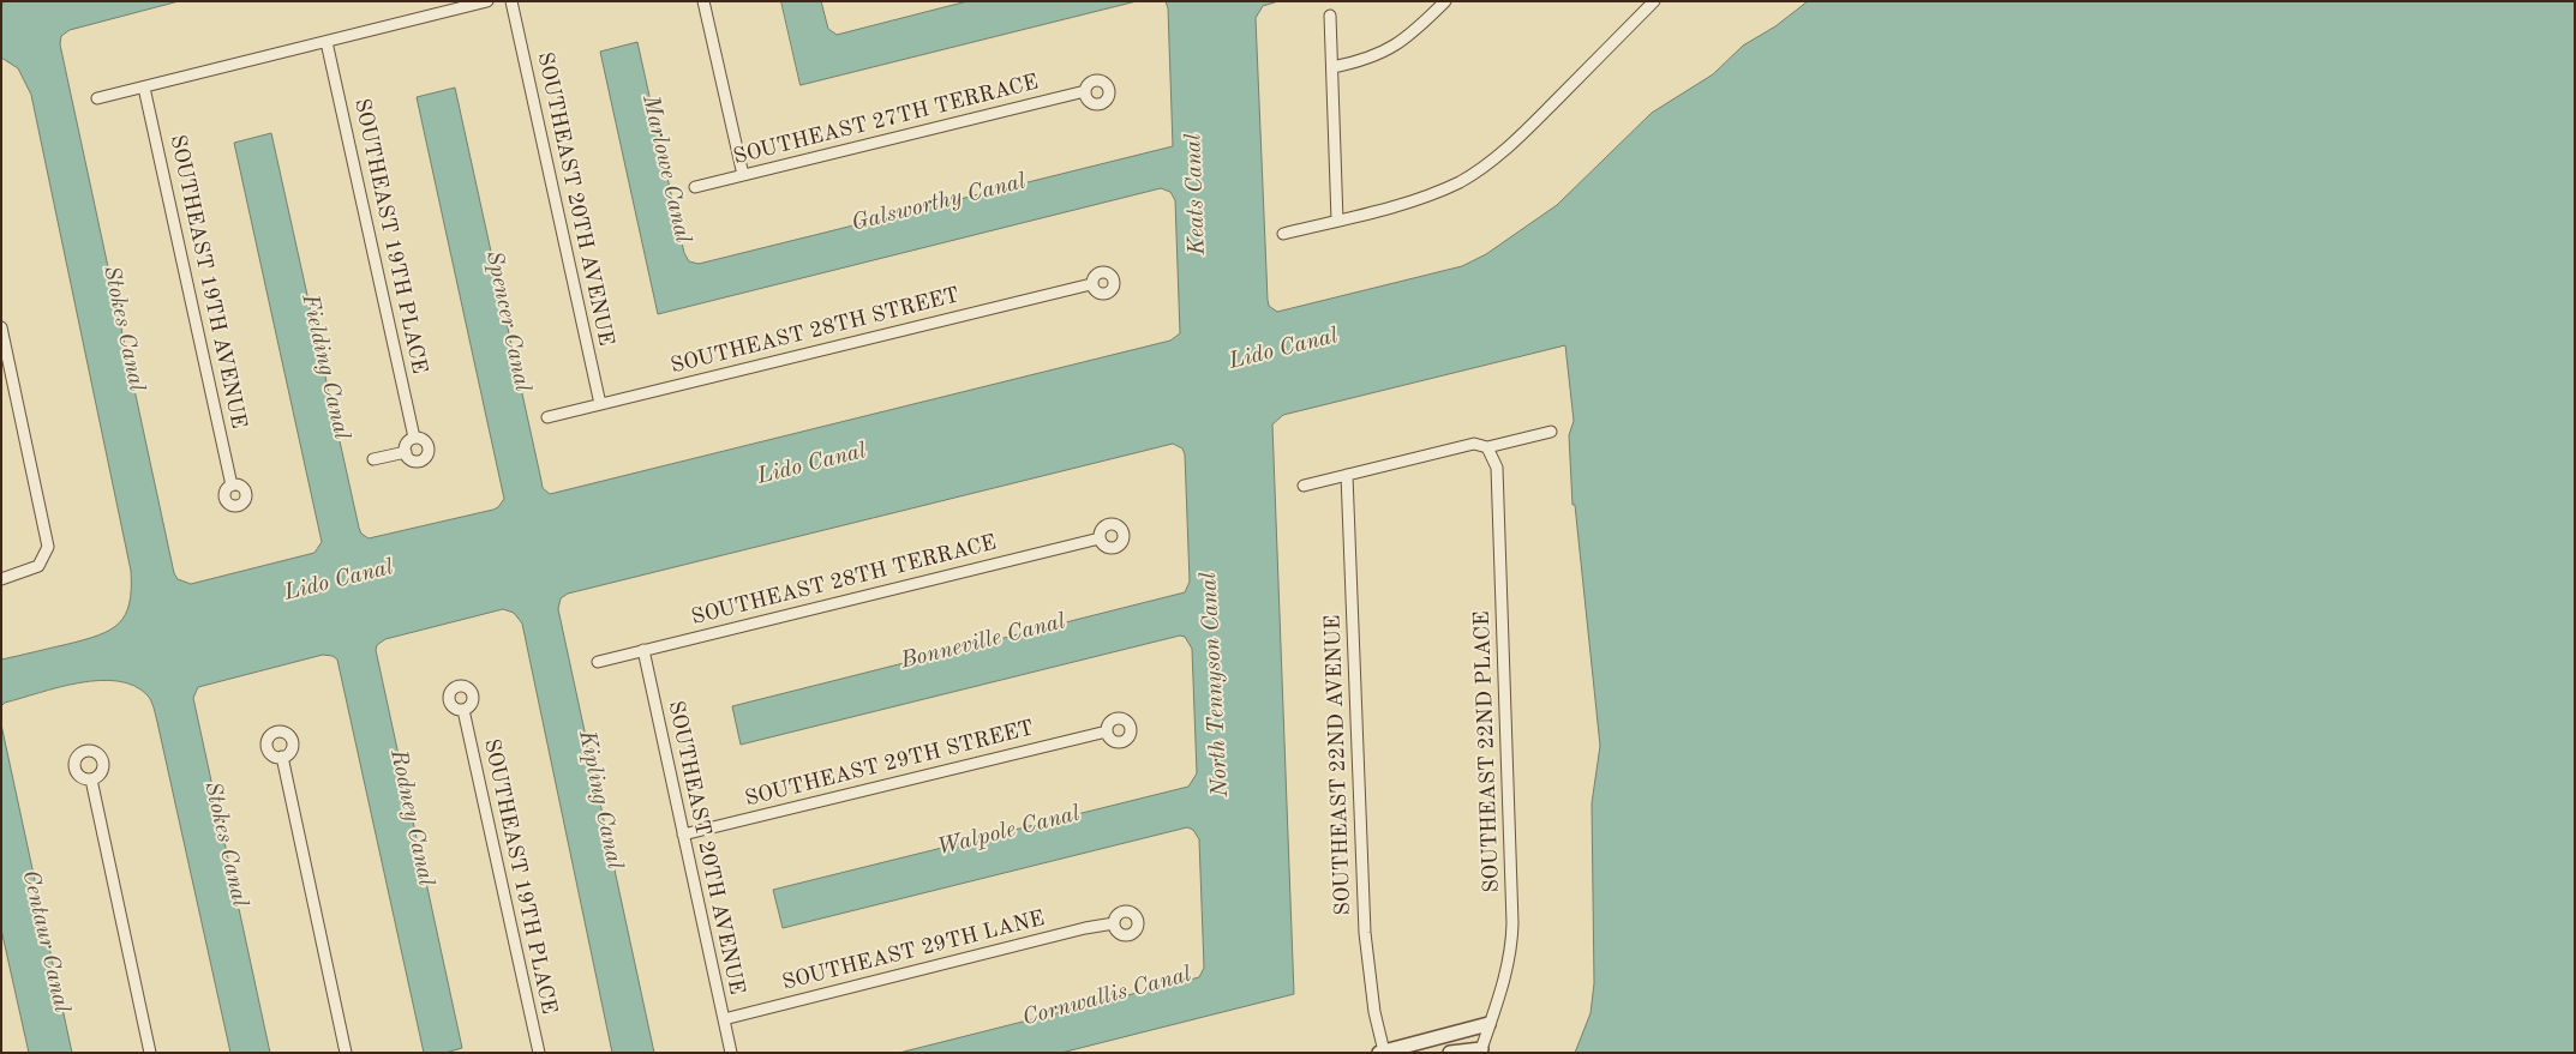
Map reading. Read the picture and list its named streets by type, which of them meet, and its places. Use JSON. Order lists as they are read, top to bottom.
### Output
{
  "streets": {
    "street": [
      "SOUTHEAST 27TH TERRACE",
      "SOUTHEAST 20TH AVENUE",
      "SOUTHEAST 19TH PLACE",
      "SOUTHEAST 19TH AVENUE",
      "SOUTHEAST 28TH STREET",
      "SOUTHEAST 28TH TERRACE",
      "SOUTHEAST 22ND PLACE",
      "SOUTHEAST 29TH STREET",
      "SOUTHEAST 22ND AVENUE",
      "SOUTHEAST 29TH LANE"
    ]
  },
  "crossings": [
    ["SOUTHEAST 20TH AVENUE", "SOUTHEAST 28TH STREET"],
    ["SOUTHEAST 20TH AVENUE", "SOUTHEAST 28TH TERRACE"],
    ["SOUTHEAST 20TH AVENUE", "SOUTHEAST 29TH STREET"],
    ["SOUTHEAST 20TH AVENUE", "SOUTHEAST 29TH LANE"]
  ],
  "water": [
    "Marlowe Canal",
    "Keats Canal",
    "Galsworthy Canal",
    "Spencer Canal",
    "Stokes Canal",
    "Lido Canal",
    "Fielding Canal",
    "Bonneville Canal",
    "North Tennyson Canal",
    "Kipling Canal",
    "Rodney Canal",
    "Walpole Canal",
    "Centaur Canal",
    "Cornwallis Canal"
  ]
}
